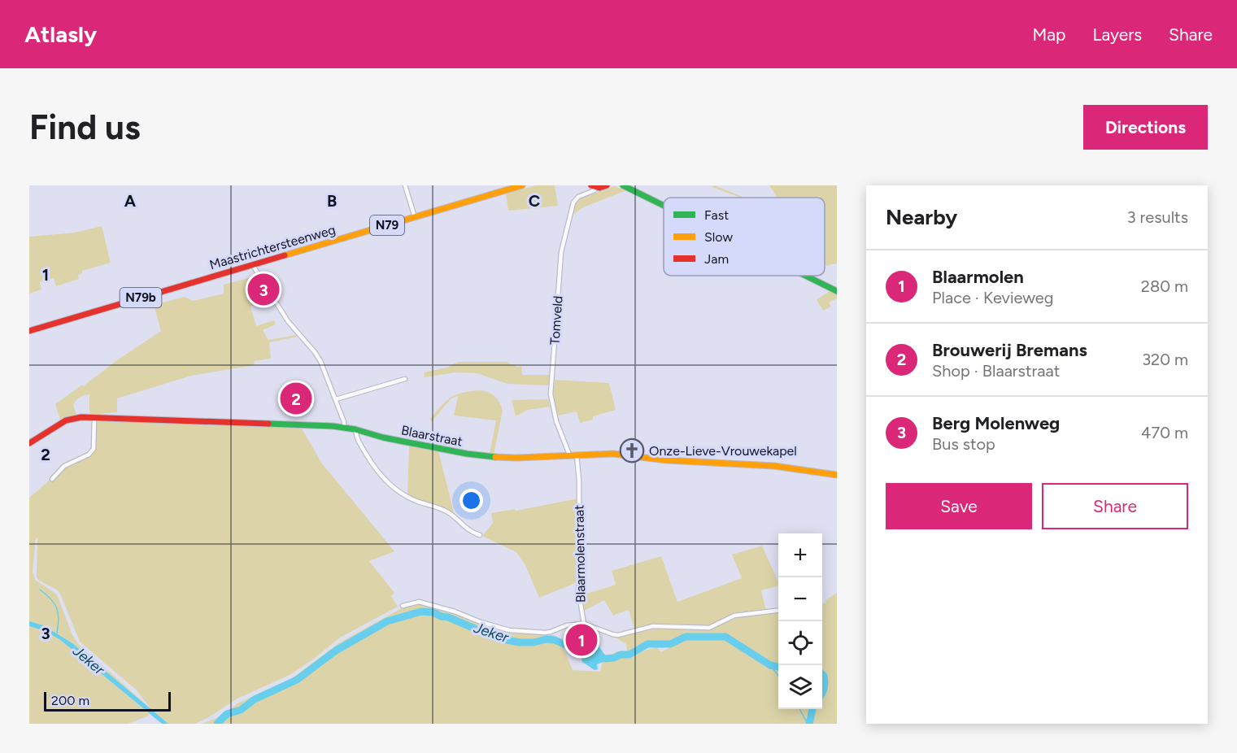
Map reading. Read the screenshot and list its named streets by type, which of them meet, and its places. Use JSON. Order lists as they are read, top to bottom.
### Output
{
  "streets": {
    "street": [
      "N79",
      "Maastrichtersteenweg",
      "N79b",
      "Tomveld",
      "Blaarstraat",
      "Blaarmolenstraat"
    ]
  },
  "crossings": [
    ["Tomveld", "Blaarstraat"],
    ["Blaarstraat", "Blaarmolenstraat"]
  ],
  "water": ["Jeker"],
  "places": {
    "church": ["Onze-Lieve-Vrouwekapel"]
  },
  "legend": ["Fast", "Slow", "Jam"],
  "scale_bar": "200 m",
  "page": {
    "header": "Atlasly",
    "nav": ["Map", "Layers", "Share"],
    "buttons": [
      "Directions",
      ["Save", "Share"]
    ],
    "title": "Find us",
    "heading": ["Nearby", "3 results"],
    "list": [
      {
        "mark": "1",
        "name": "Blaarmolen",
        "note": "Place · Kevieweg",
        "value": "280 m"
      },
      {
        "mark": "2",
        "name": "Brouwerij Bremans",
        "note": "Shop · Blaarstraat",
        "value": "320 m"
      },
      {
        "mark": "3",
        "name": "Berg Molenweg",
        "note": "Bus stop",
        "value": "470 m"
      }
    ],
    "pins": ["3", "2", "1"],
    "map_buttons": ["+", "−"],
    "scale": "200 m"
  },
  "grid": {
    "columns": ["A", "B", "C"],
    "rows": ["1", "2", "3"]
  }
}
